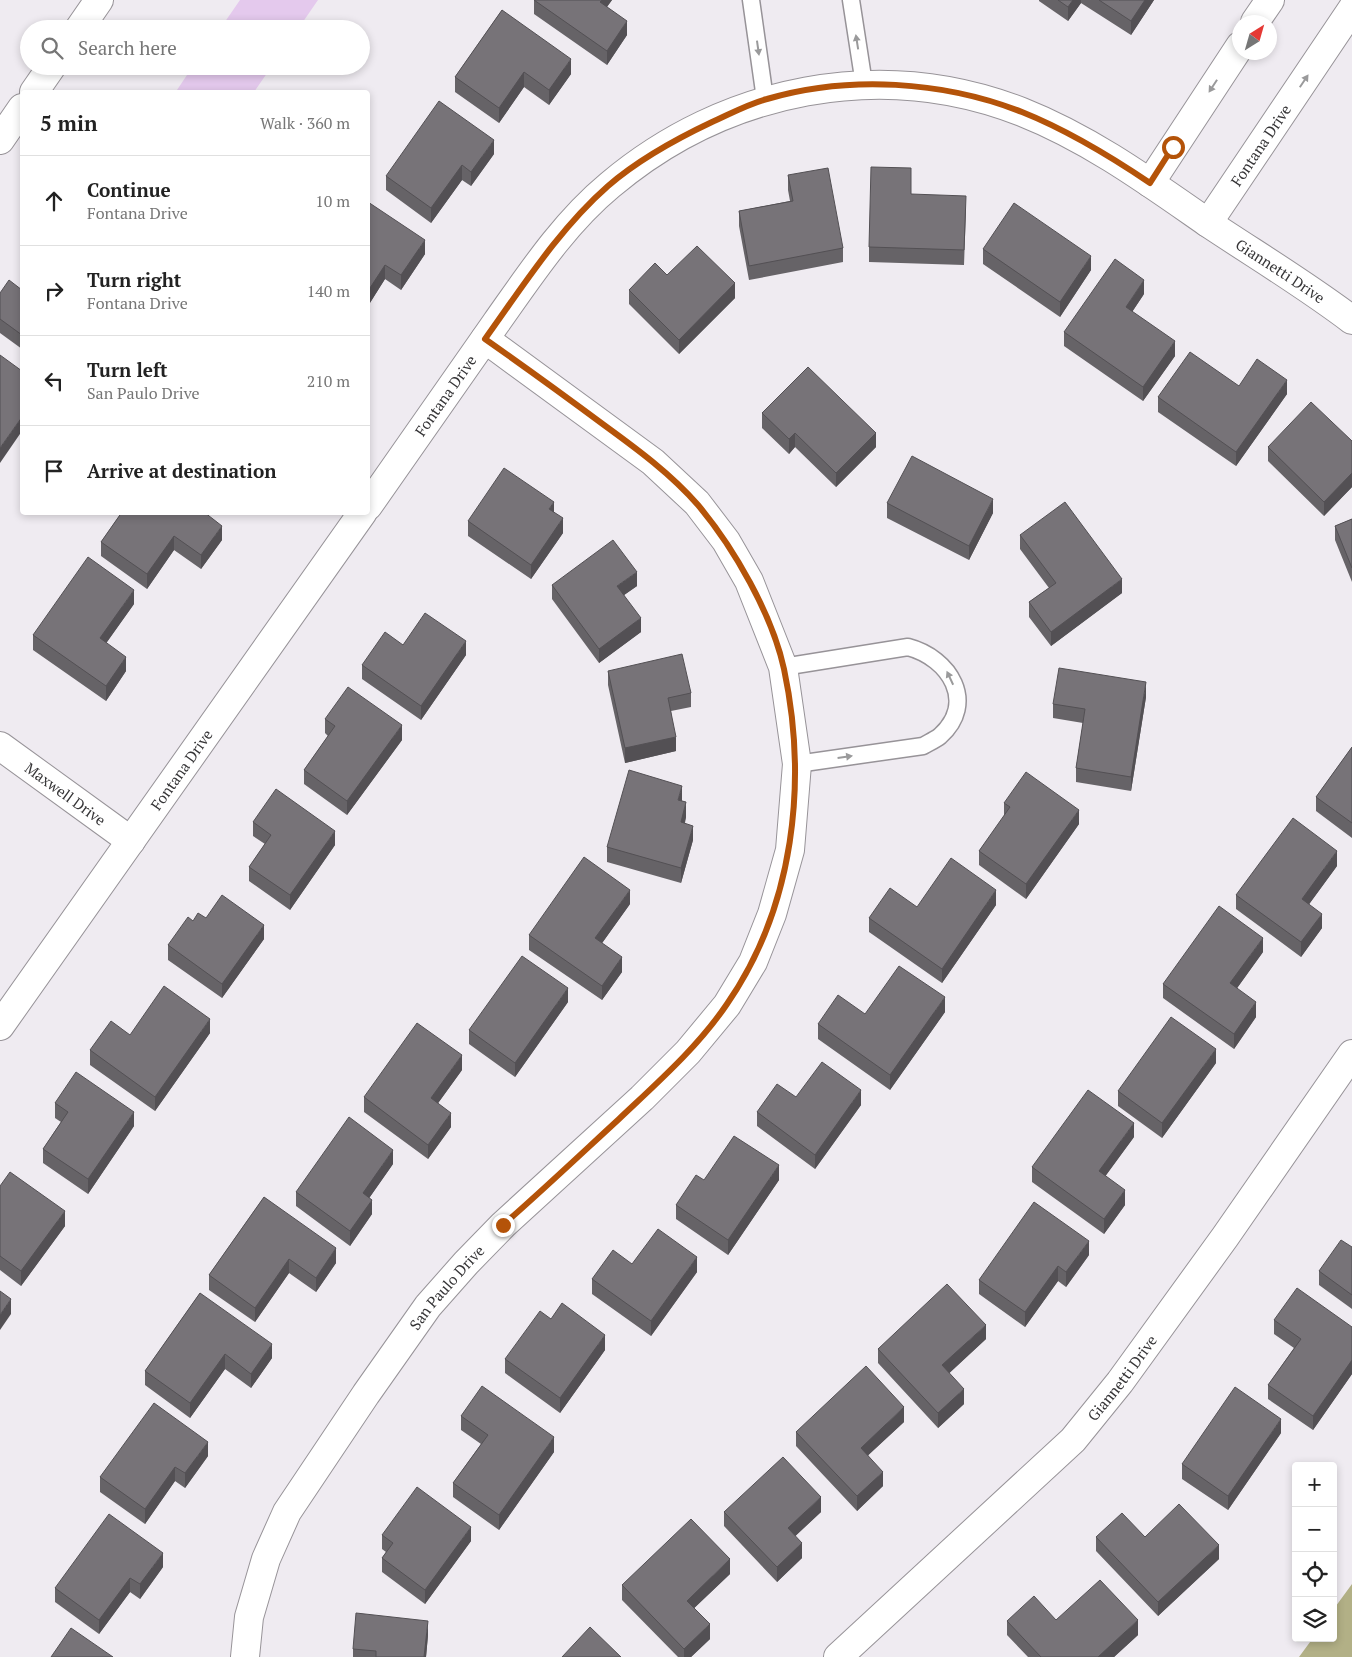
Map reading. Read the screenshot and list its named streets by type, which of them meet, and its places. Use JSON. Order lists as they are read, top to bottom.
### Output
{
  "streets": {
    "street": [
      "Fontana Drive",
      "Giannetti Drive",
      "Maxwell Drive",
      "San Paulo Drive"
    ]
  },
  "crossings": [
    ["Fontana Drive", "Giannetti Drive"],
    ["Fontana Drive", "Maxwell Drive"],
    ["Fontana Drive", "San Paulo Drive"]
  ],
  "north": "top right",
  "page": {
    "search": "Search here",
    "heading": ["5 min", "Walk · 360 m"],
    "list": [
      ["Continue", "Fontana Drive", "10 m"],
      ["Turn right", "Fontana Drive", "140 m"],
      ["Turn left", "San Paulo Drive", "210 m"],
      "Arrive at destination"
    ],
    "map_buttons": ["+", "−"]
  }
}
